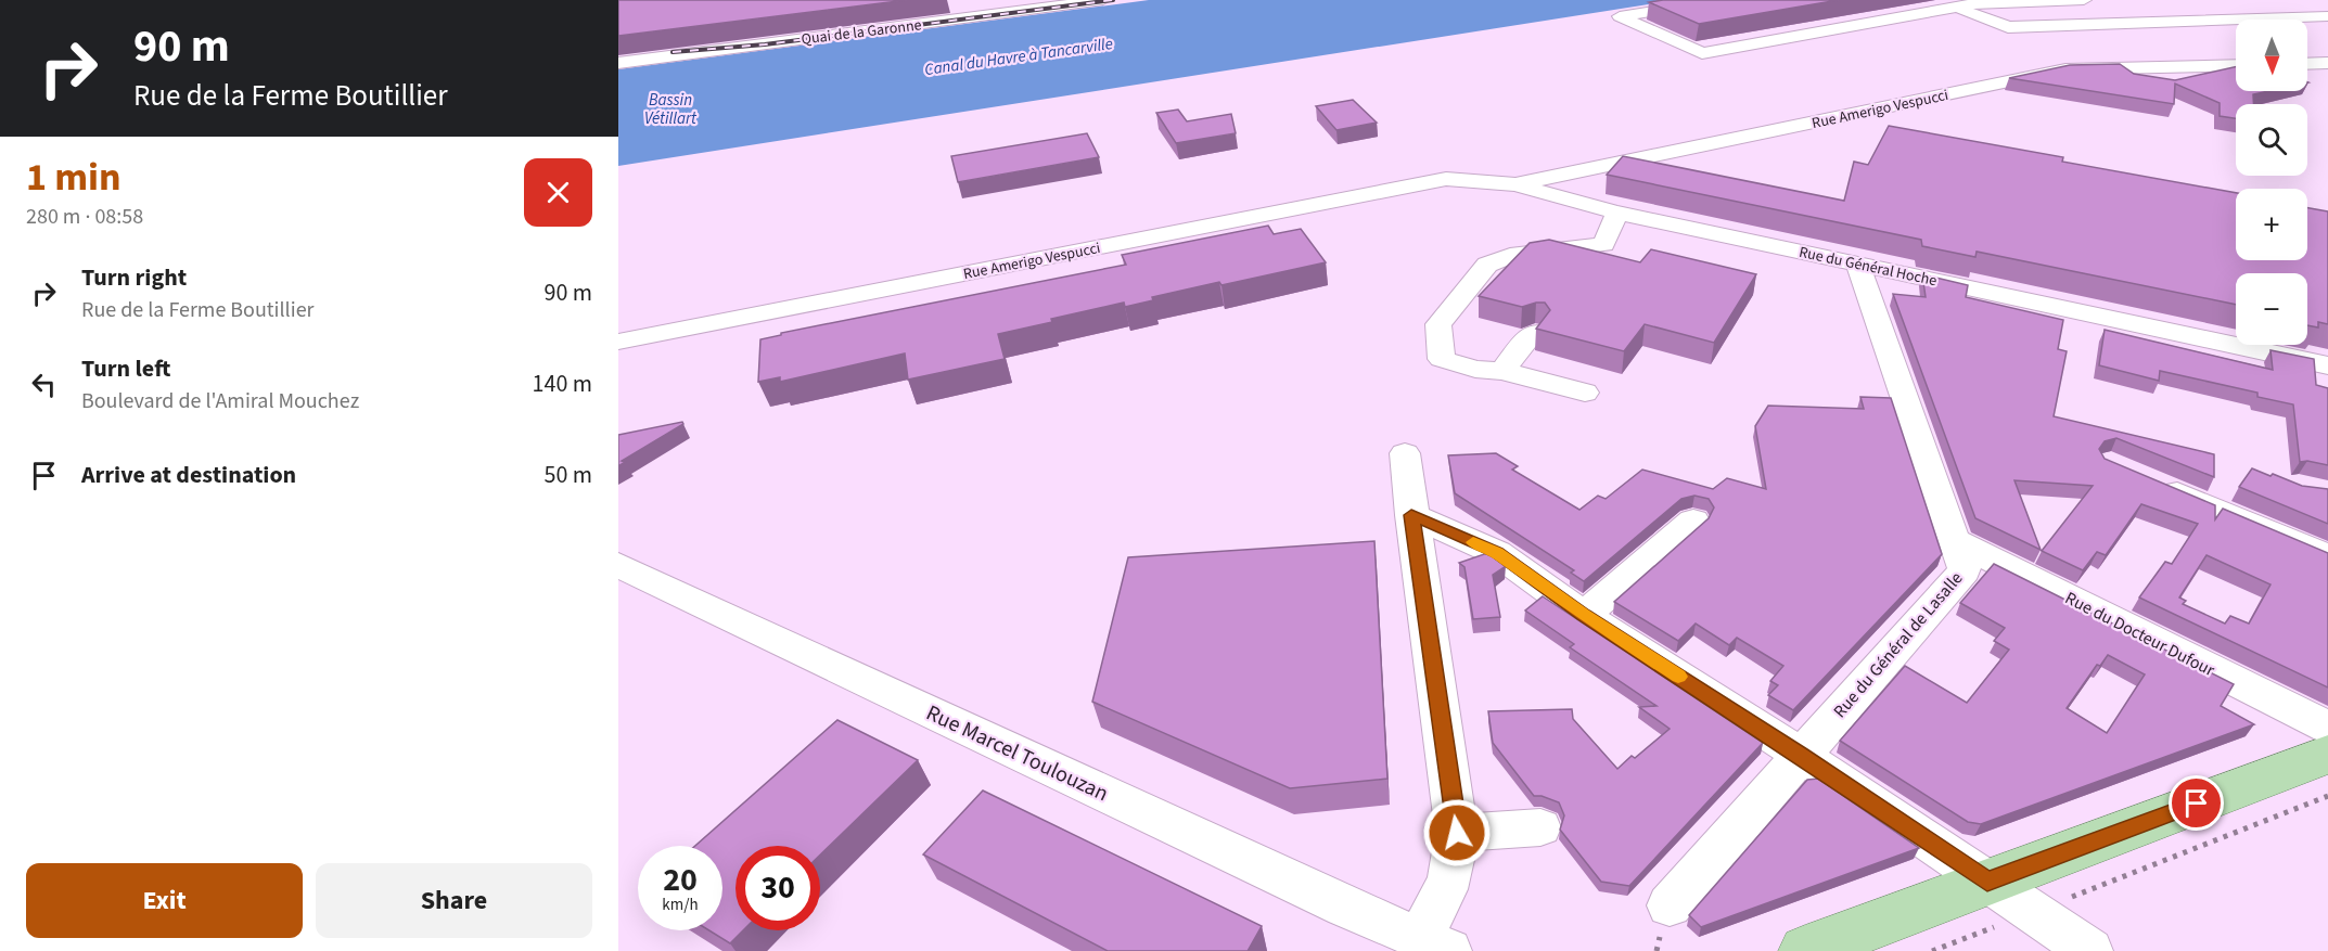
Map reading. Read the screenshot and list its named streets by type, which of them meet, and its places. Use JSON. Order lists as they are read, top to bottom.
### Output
{
  "streets": {
    "street": [
      "Quai de la Garonne",
      "Rue Amerigo Vespucci",
      "Rue du Général Hoche",
      "Rue du Docteur Dufour",
      "Rue du Général de Lasalle",
      "Rue Marcel Toulouzan"
    ]
  },
  "crossings": [
    ["Rue Amerigo Vespucci", "Rue du Général Hoche"],
    ["Rue du Général Hoche", "Rue du Général de Lasalle"],
    ["Rue du Docteur Dufour", "Rue du Général de Lasalle"]
  ],
  "water": ["Canal du Havre à Tancarville", "Bassin Vétillart"],
  "north": "bottom",
  "page": {
    "turn": ["90 m", "Rue de la Ferme Boutillier"],
    "map_buttons": ["+", "−"],
    "heading": ["1 min", "280 m · 08:58"],
    "list": [
      {
        "name": "Turn right",
        "note": "Rue de la Ferme Boutillier",
        "value": "90 m"
      },
      {
        "name": "Turn left",
        "note": "Boulevard de l'Amiral Mouchez",
        "value": "140 m"
      },
      {
        "name": "Arrive at destination",
        "value": "50 m"
      }
    ],
    "speed": "20 km/h",
    "limit": "30",
    "buttons": ["Exit", "Share"]
  }
}
